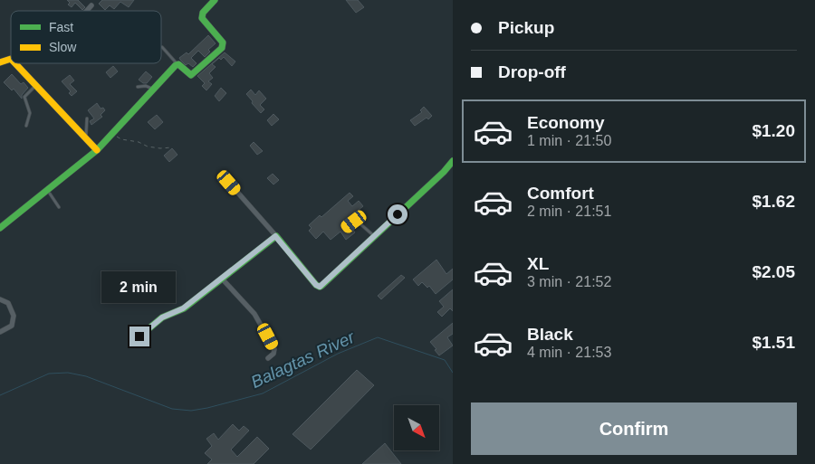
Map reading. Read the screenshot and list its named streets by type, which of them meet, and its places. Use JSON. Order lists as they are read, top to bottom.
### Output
{
  "water": ["Balagtas River"],
  "legend": ["Fast", "Slow"],
  "north": "bottom right",
  "page": {
    "banner": ["Pickup", "Drop-off"],
    "list": [
      {
        "name": "Economy",
        "note": "1 min · 21:50",
        "value": "$1.20"
      },
      {
        "name": "Comfort",
        "note": "2 min · 21:51",
        "value": "$1.62"
      },
      {
        "name": "XL",
        "note": "3 min · 21:52",
        "value": "$2.05"
      },
      {
        "name": "Black",
        "note": "4 min · 21:53",
        "value": "$1.51"
      }
    ],
    "bubble": "2 min",
    "buttons": "Confirm"
  }
}
